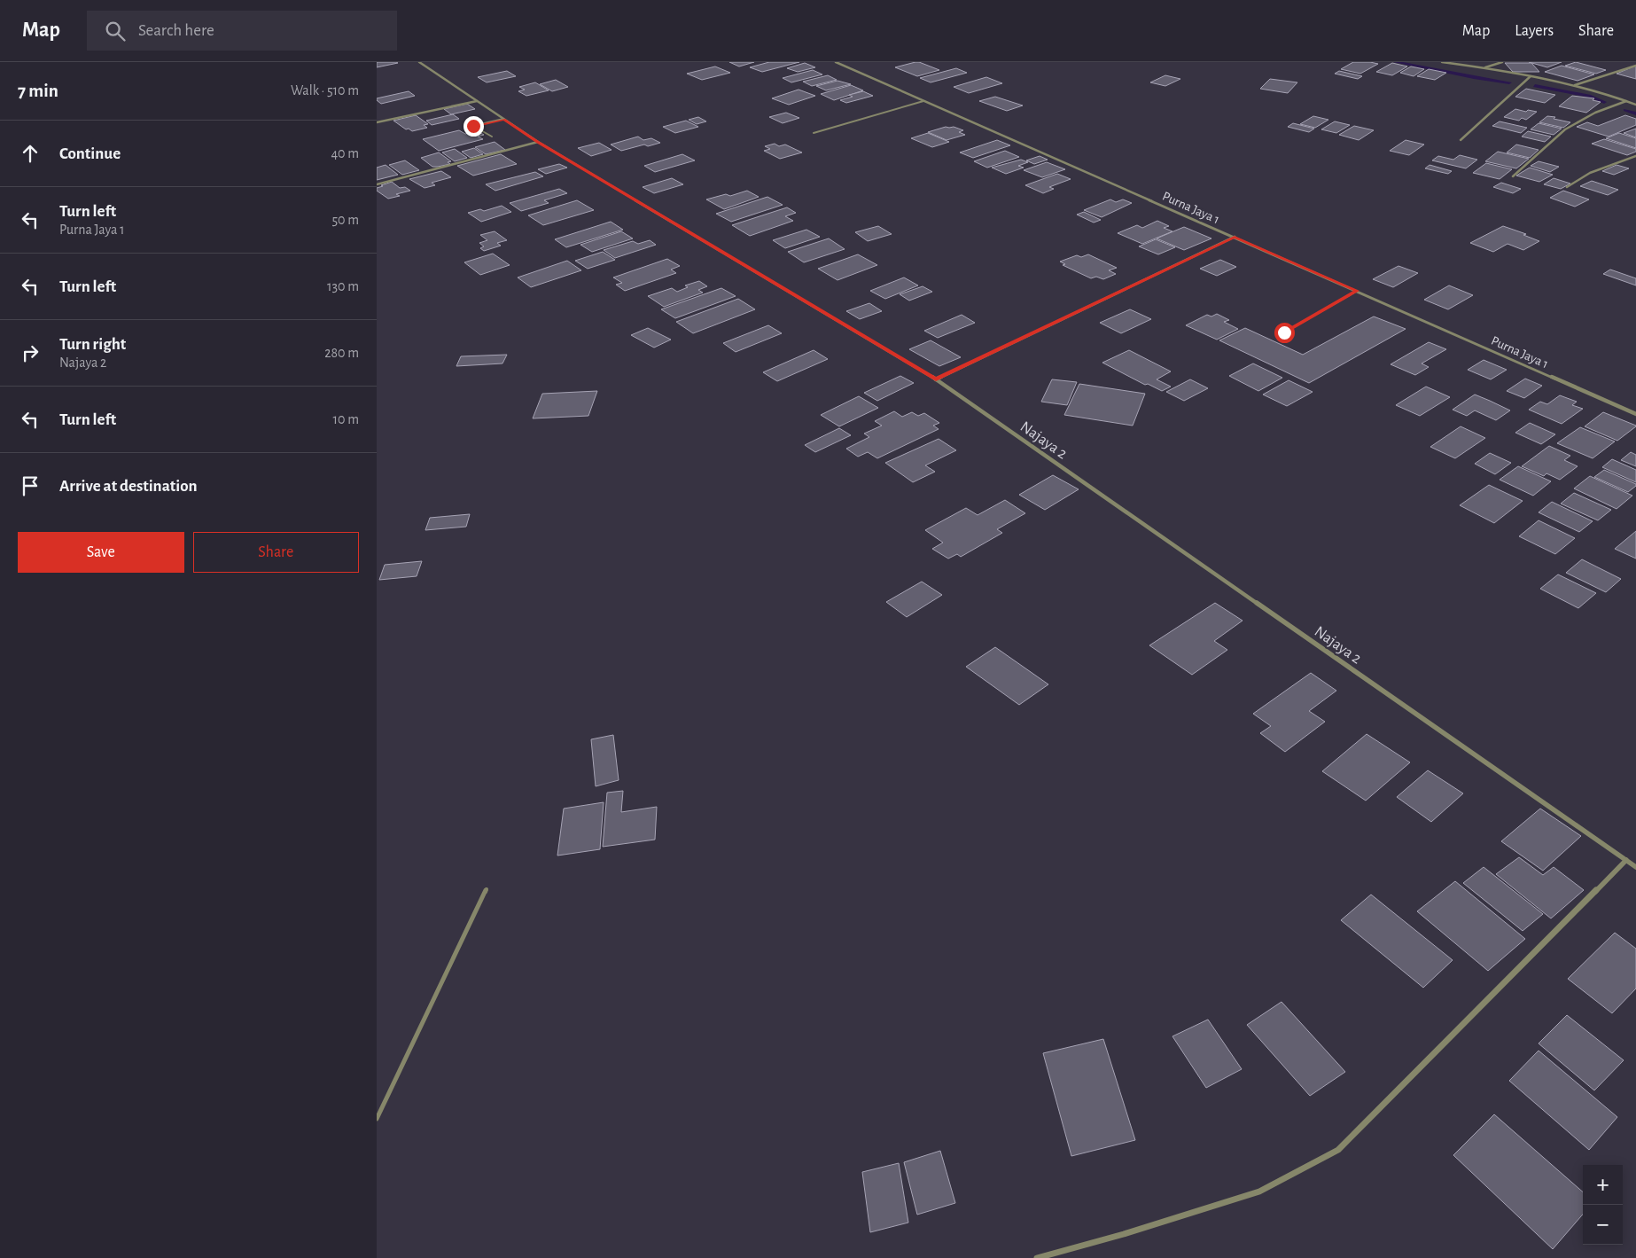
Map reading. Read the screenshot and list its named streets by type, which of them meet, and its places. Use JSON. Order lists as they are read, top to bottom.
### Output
{
  "streets": {
    "street": ["Purna Jaya 1", "Najaya 2"]
  },
  "page": {
    "header": "Map",
    "search": "Search here",
    "nav": ["Map", "Layers", "Share"],
    "heading": ["7 min", "Walk · 510 m"],
    "list": [
      ["Continue", "40 m"],
      ["Turn left", "Purna Jaya 1", "50 m"],
      ["Turn left", "130 m"],
      ["Turn right", "Najaya 2", "280 m"],
      ["Turn left", "10 m"],
      "Arrive at destination"
    ],
    "buttons": ["Save", "Share"],
    "map_buttons": ["+", "−"]
  }
}
